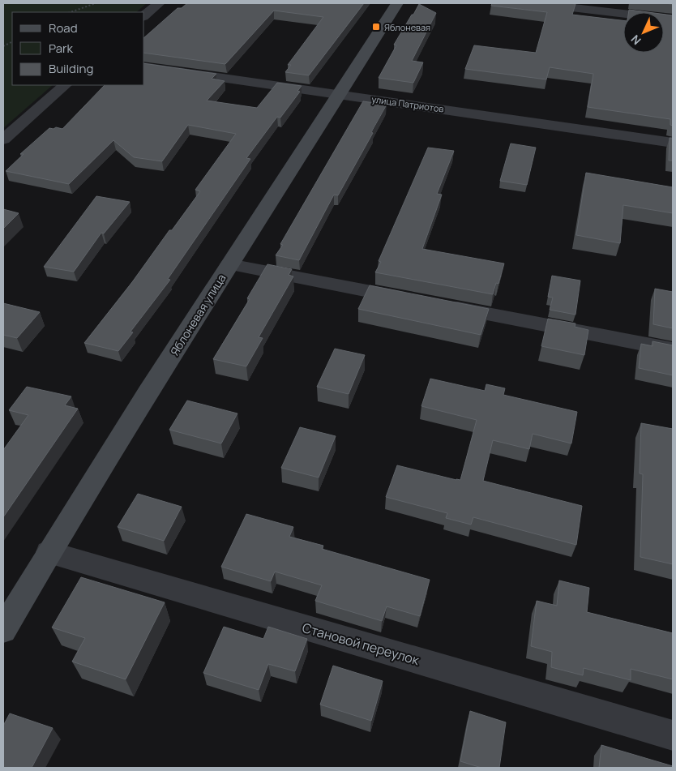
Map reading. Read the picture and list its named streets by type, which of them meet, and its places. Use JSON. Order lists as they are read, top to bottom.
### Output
{
  "streets": {
    "street": ["улица Патриотов", "Яблоневая улица", "Становой переулок"]
  },
  "crossings": [
    ["улица Патриотов", "Яблоневая улица"],
    ["Яблоневая улица", "Становой переулок"]
  ],
  "places": {
    "transit": ["Яблоневая"]
  },
  "legend": ["Road", "Park", "Building"],
  "north": "bottom left"
}
